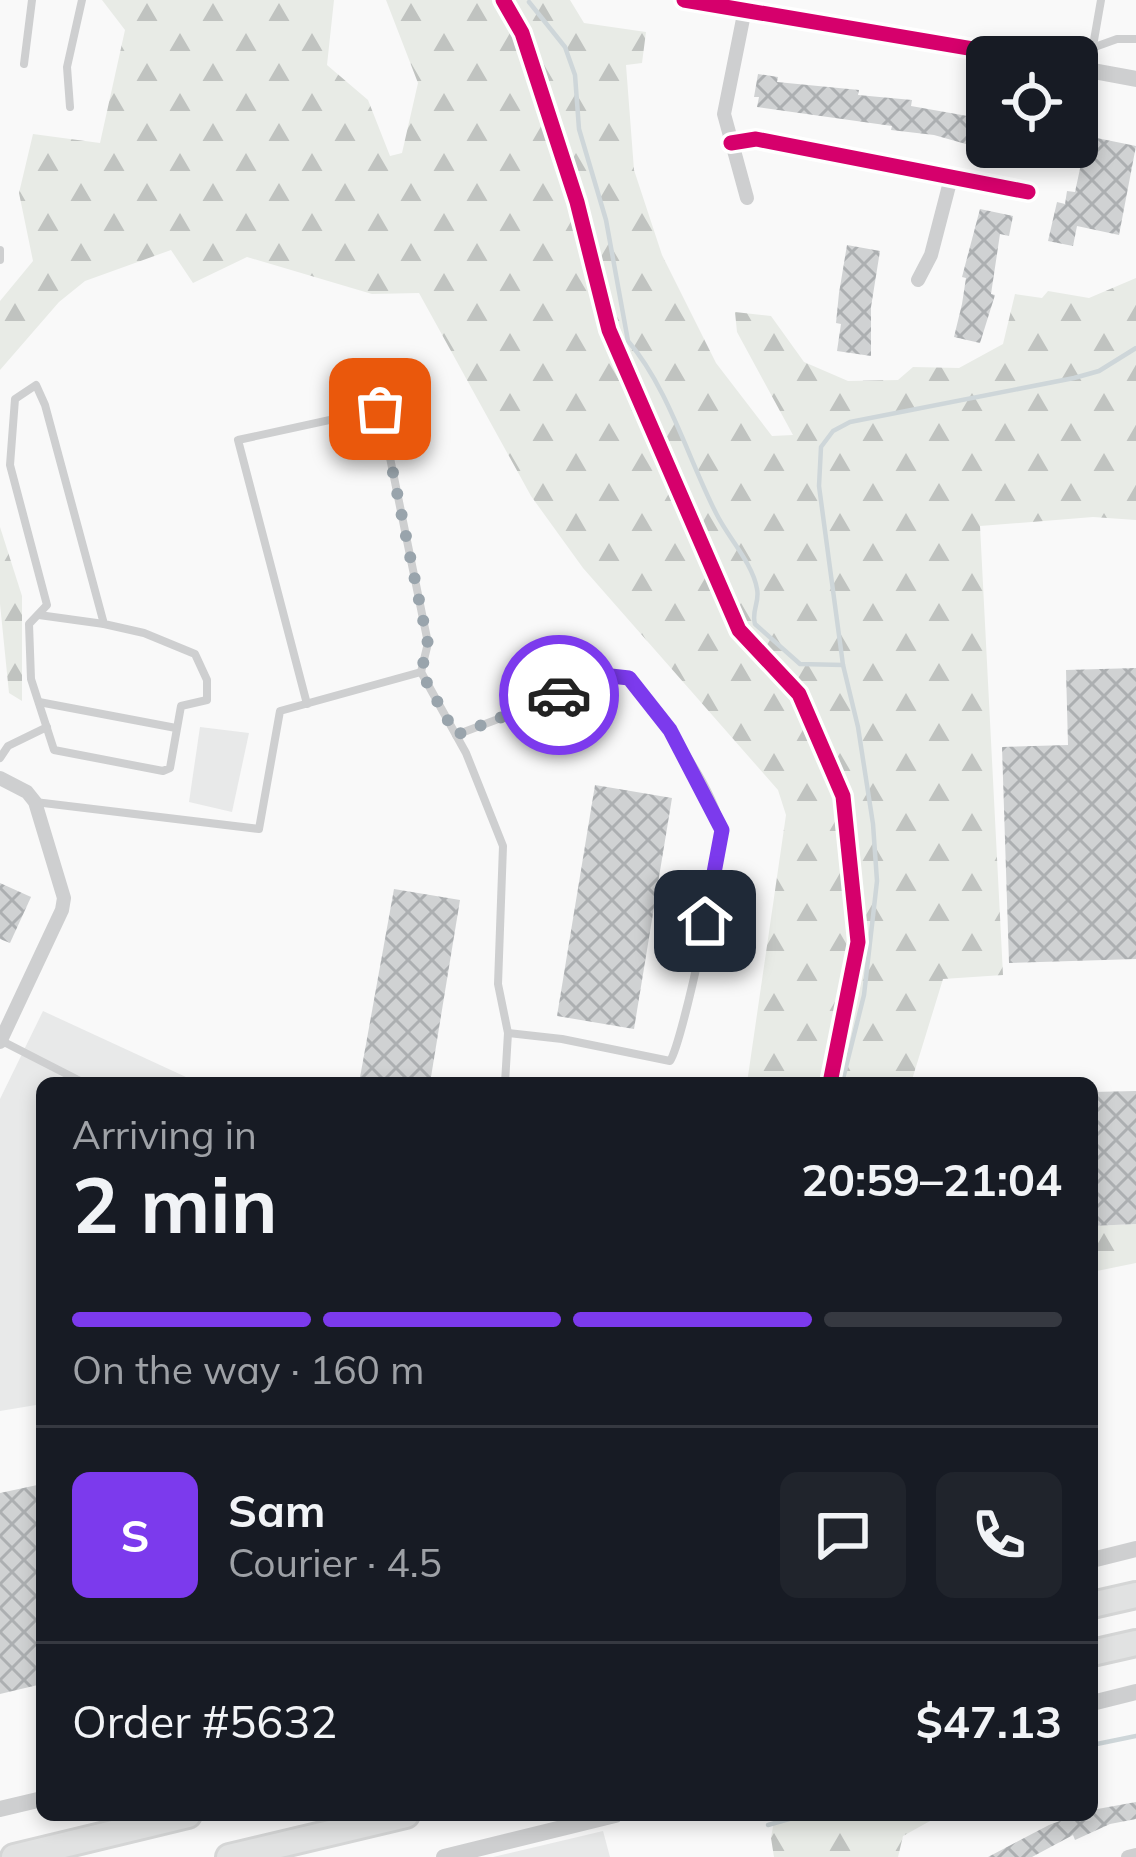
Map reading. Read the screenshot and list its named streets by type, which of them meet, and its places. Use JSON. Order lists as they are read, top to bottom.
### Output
{
  "page": {
    "heading": ["2 min", "Arriving in", "20:59–21:04"],
    "panel": [
      "Sam",
      "Courier · 4.5",
      "Order #5632",
      "$47.13"
    ],
    "bar": "On the way · 160 m",
    "round": "S"
  }
}
